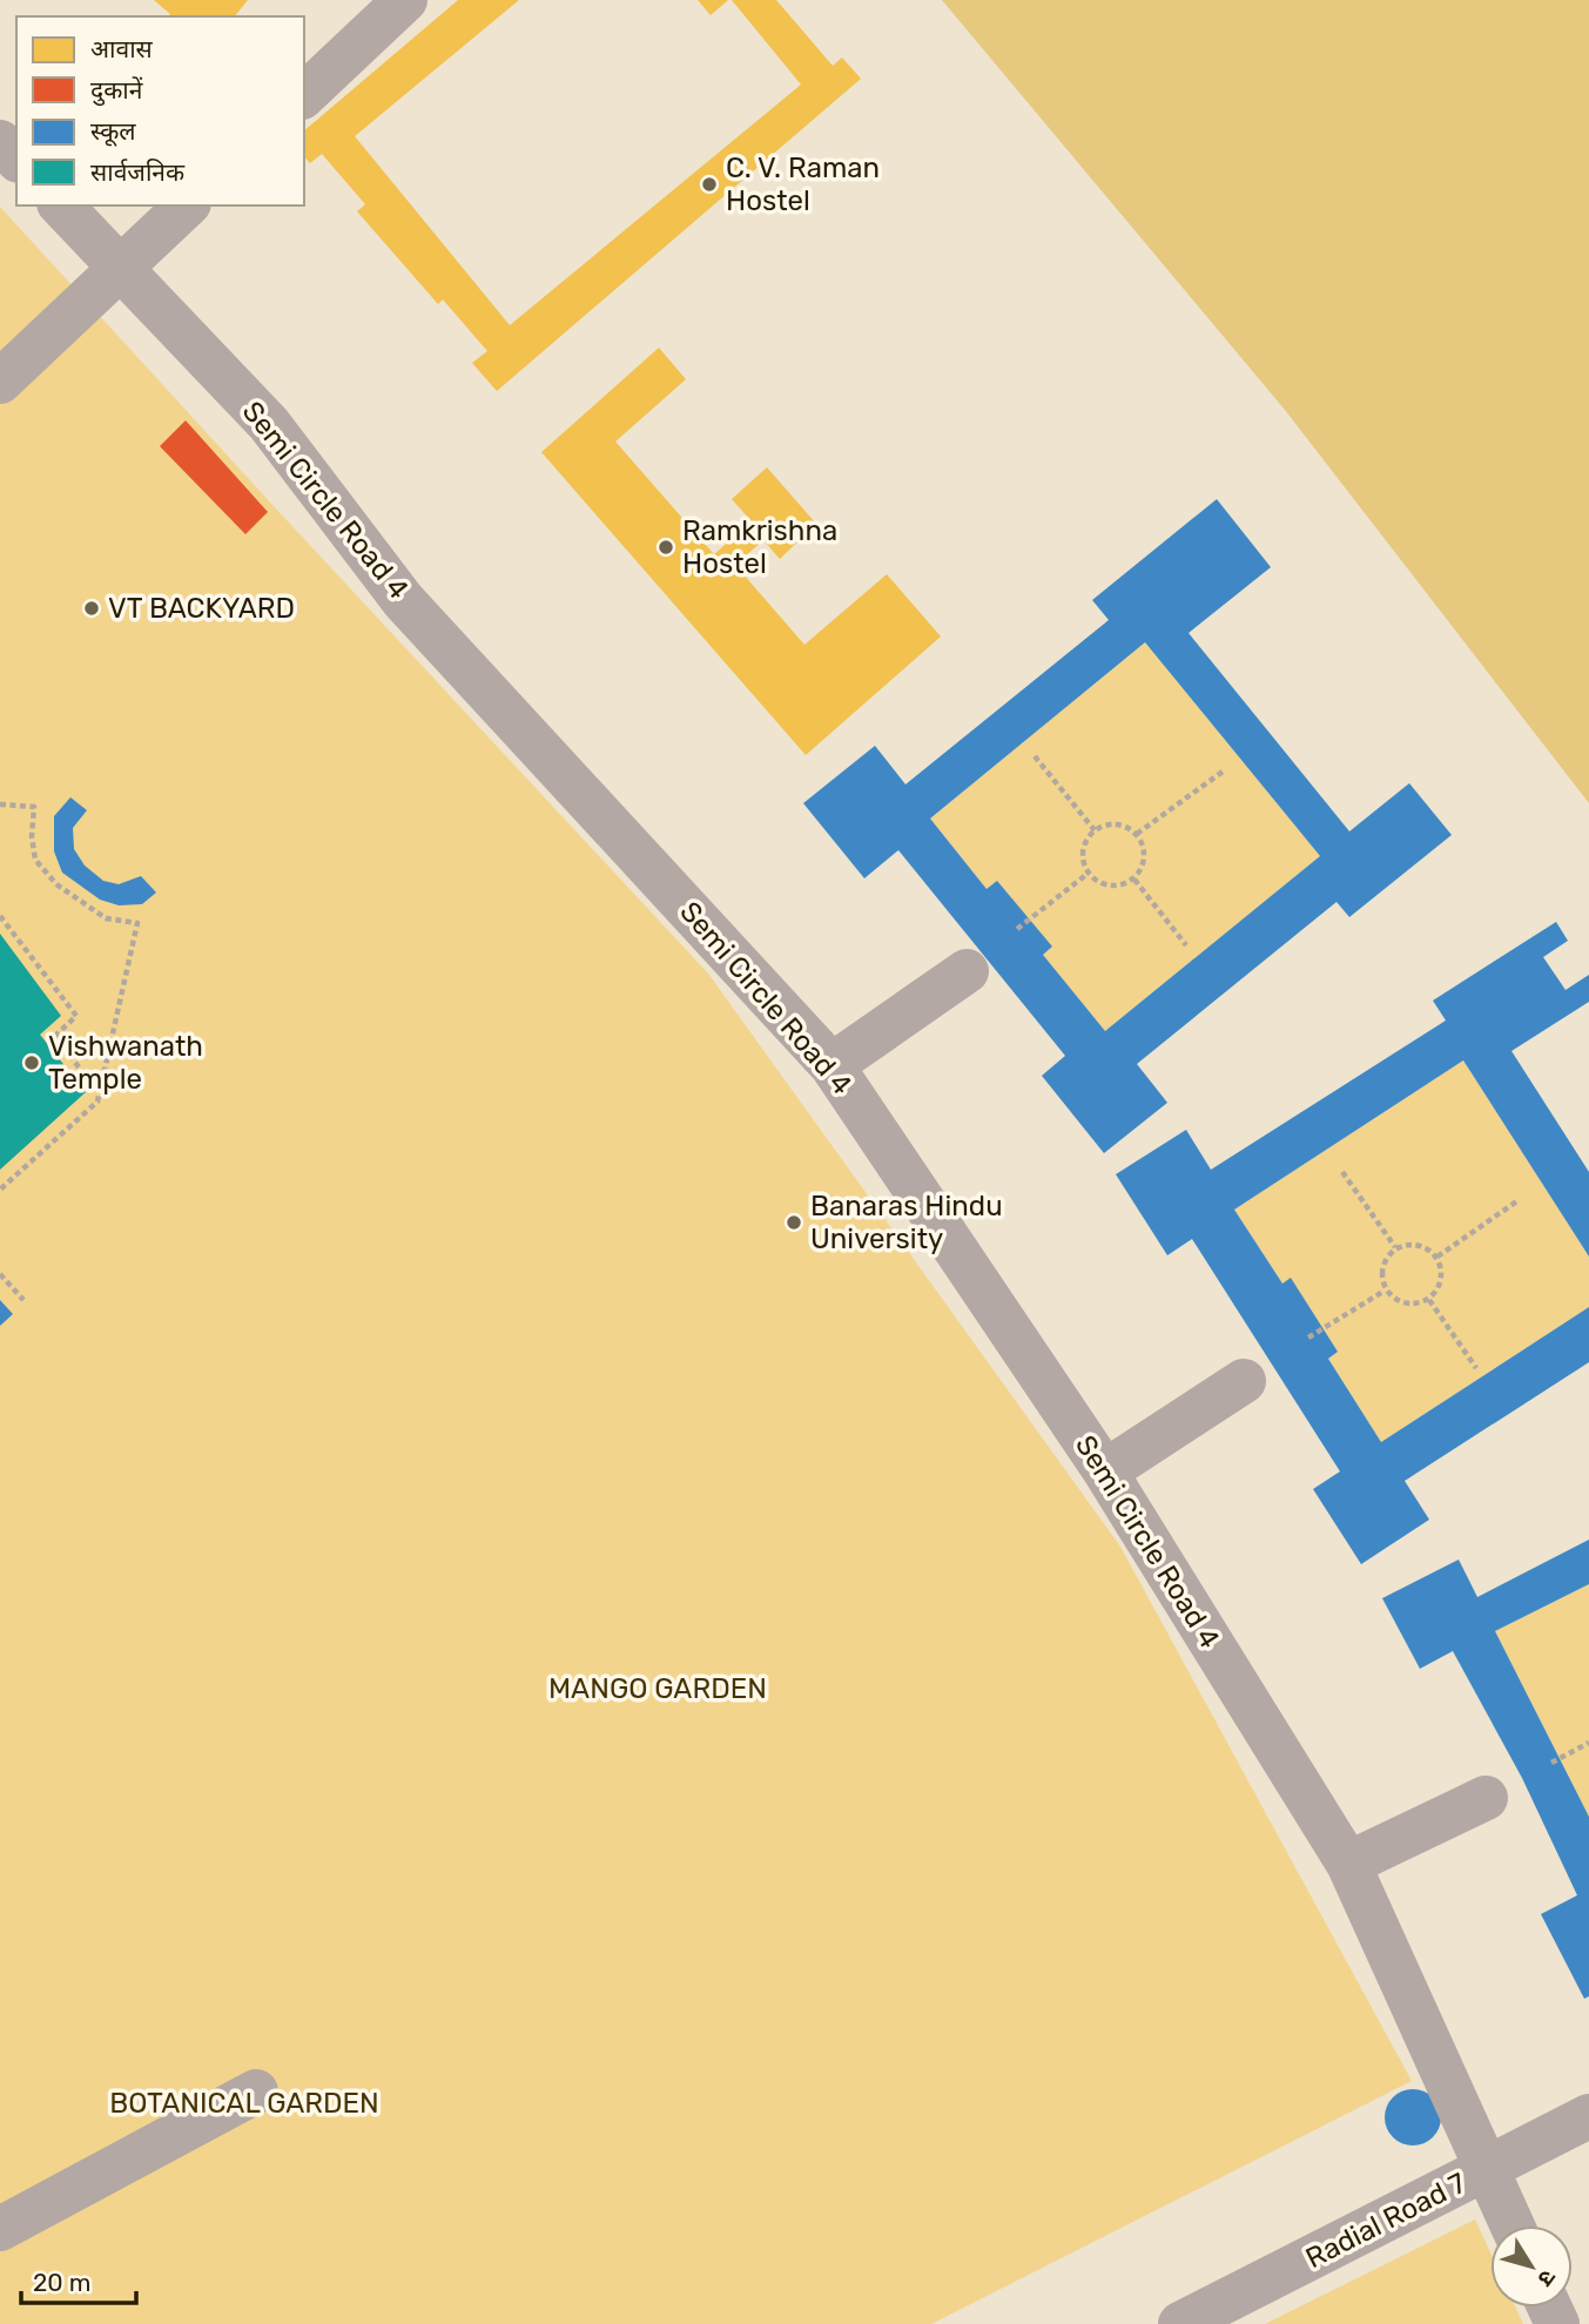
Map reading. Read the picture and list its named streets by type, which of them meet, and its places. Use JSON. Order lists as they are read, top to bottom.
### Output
{
  "streets": {
    "lane": ["Semi Circle Road 4", "Radial Road 7"]
  },
  "crossings": [
    ["Semi Circle Road 4", "Radial Road 7"]
  ],
  "parks": ["MANGO GARDEN", "BOTANICAL GARDEN"],
  "places": [
    "C. V. Raman Hostel",
    "Ramkrishna Hostel",
    "VT BACKYARD",
    "Vishwanath Temple",
    "Banaras Hindu University"
  ],
  "legend": [
    "आवास",
    "दुकानें",
    "स्कूल",
    "सार्वजनिक"
  ],
  "scale_bar": "20 m",
  "north": "bottom right"
}
